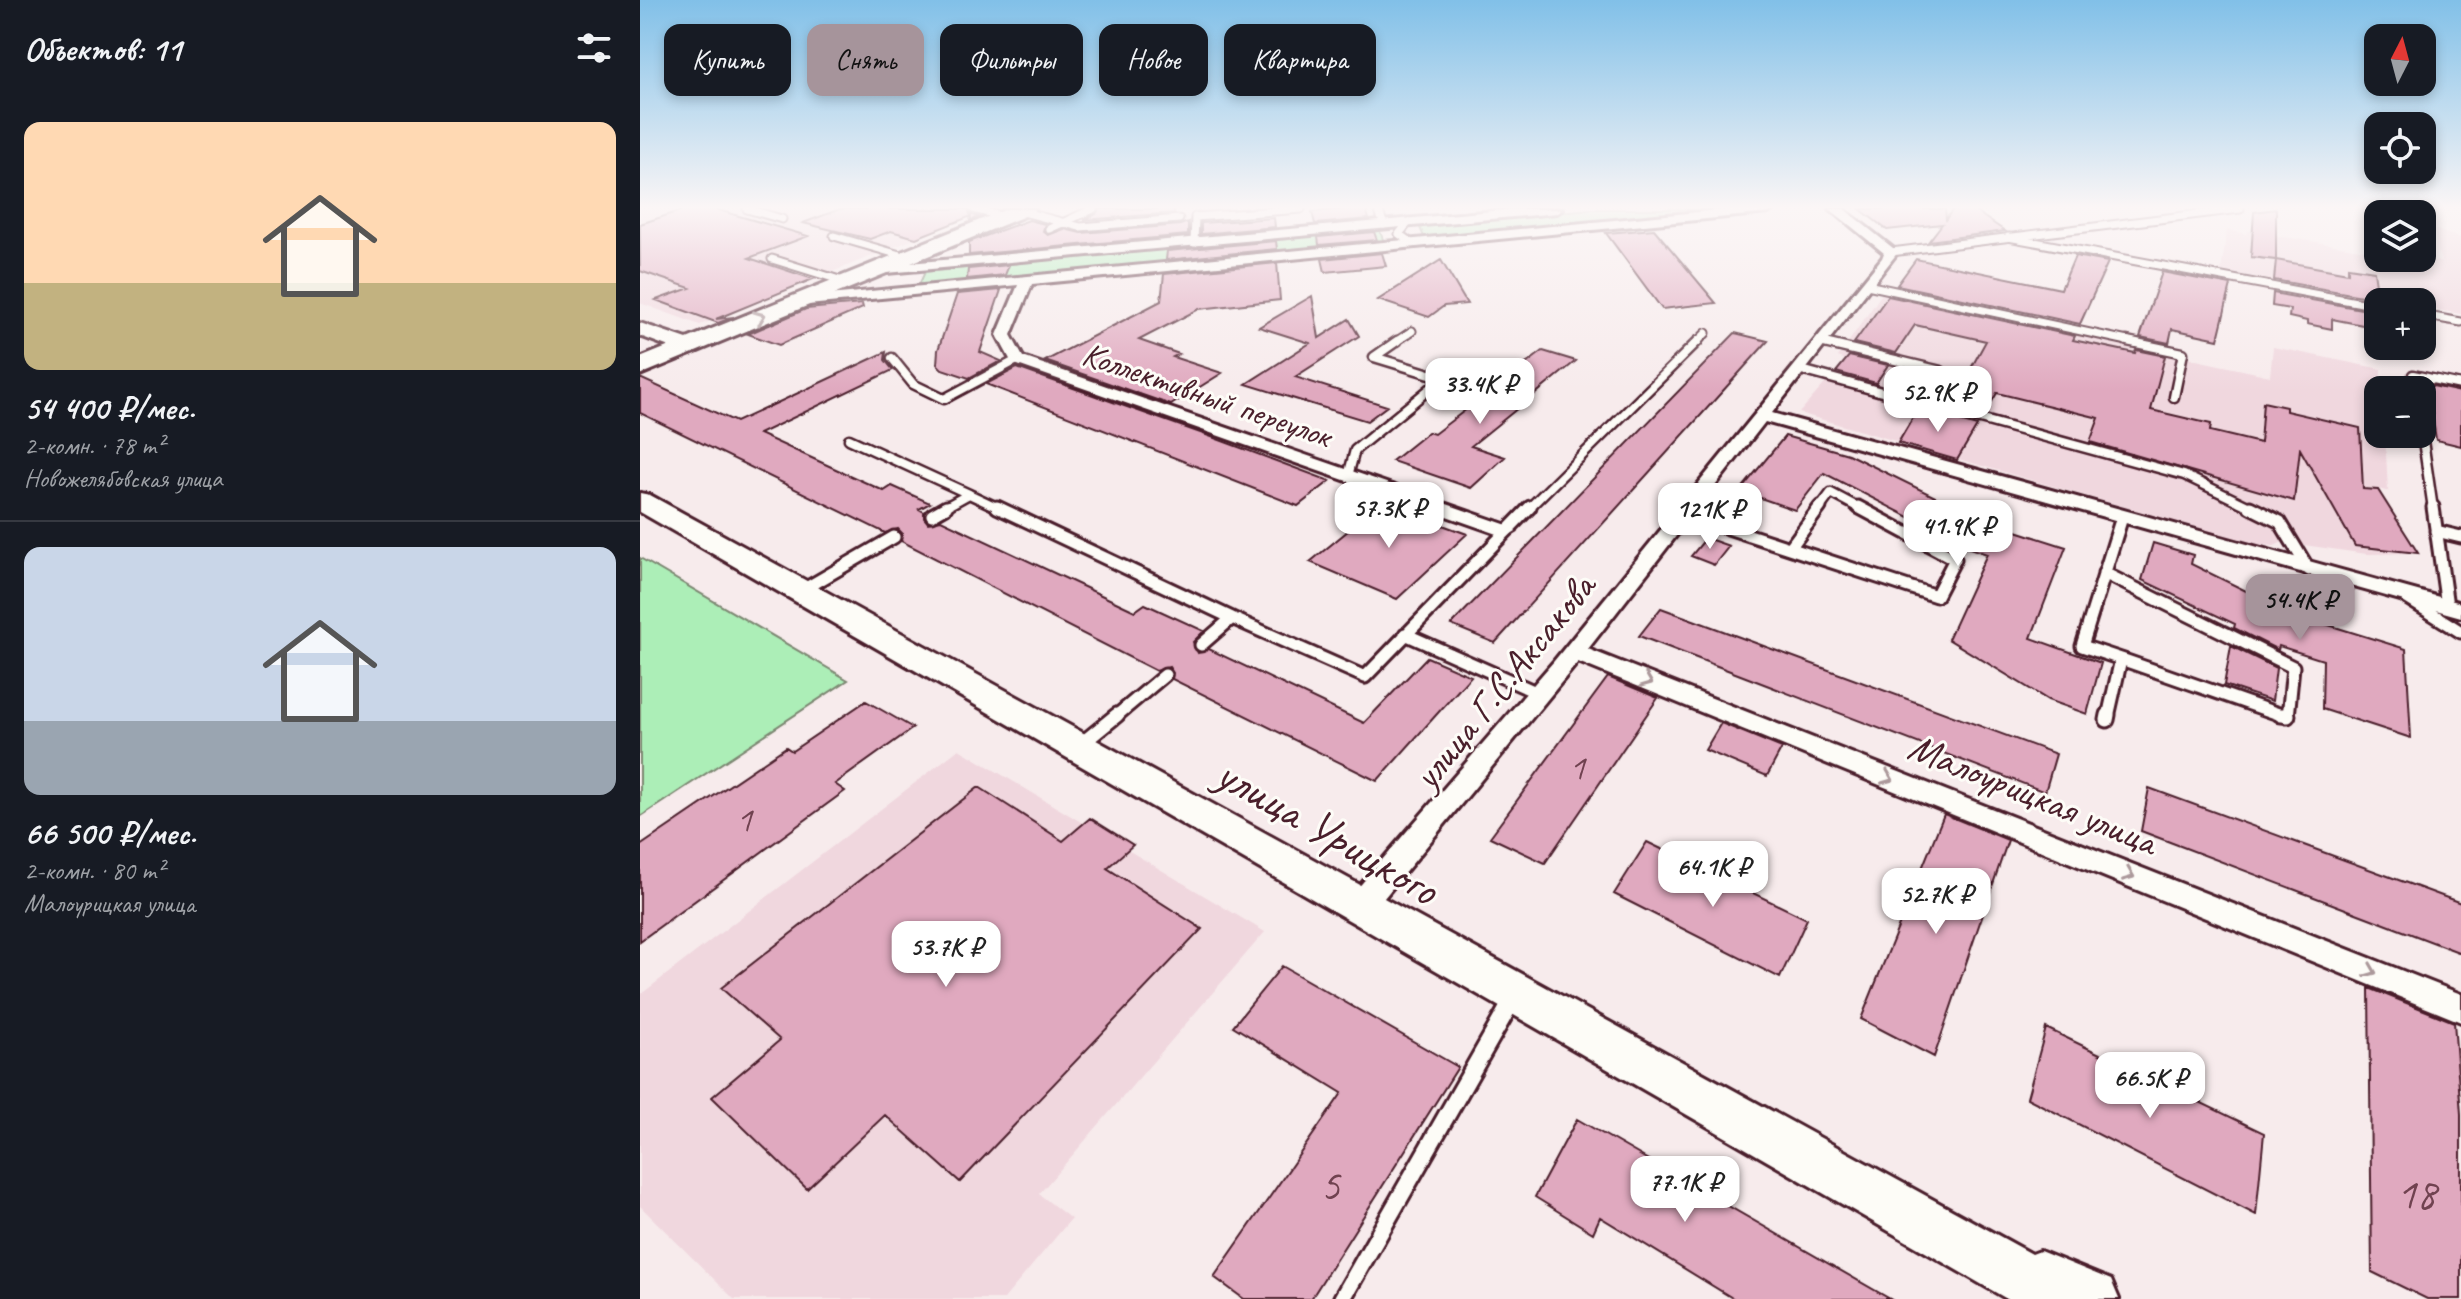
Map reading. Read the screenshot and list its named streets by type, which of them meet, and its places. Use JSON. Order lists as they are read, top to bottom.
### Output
{
  "streets": {
    "main road": ["улица Урицкого"],
    "street": ["Коллективный переулок", "улица Г.С.Аксакова", "Малоурицкая улица"]
  },
  "crossings": [
    ["улица Г.С.Аксакова", "Малоурицкая улица"],
    ["улица Г.С.Аксакова", "улица Урицкого"]
  ],
  "one_way": ["Малоурицкая улица"],
  "house_numbers": [
    "1",
    "1",
    "5",
    "18"
  ],
  "north": "top",
  "page": {
    "heading": "Объектов: 11",
    "map_buttons": ["+", "−"],
    "chip": [
      "Купить",
      "Снять",
      "Фильтры",
      "Новое",
      "Квартира"
    ],
    "list": [
      {
        "name": "54 400 ₽/мес.",
        "note": "2-комн. · 78 m² · Новожелябовская улица"
      },
      {
        "name": "66 500 ₽/мес.",
        "note": "2-комн. · 80 m² · Малоурицкая улица"
      }
    ],
    "price": [
      "33.4K ₽",
      "52.9K ₽",
      "57.3K ₽",
      "121K ₽",
      "41.9K ₽",
      "54.4K ₽",
      "64.1K ₽",
      "52.7K ₽",
      "53.7K ₽",
      "66.5K ₽",
      "77.1K ₽"
    ]
  }
}
